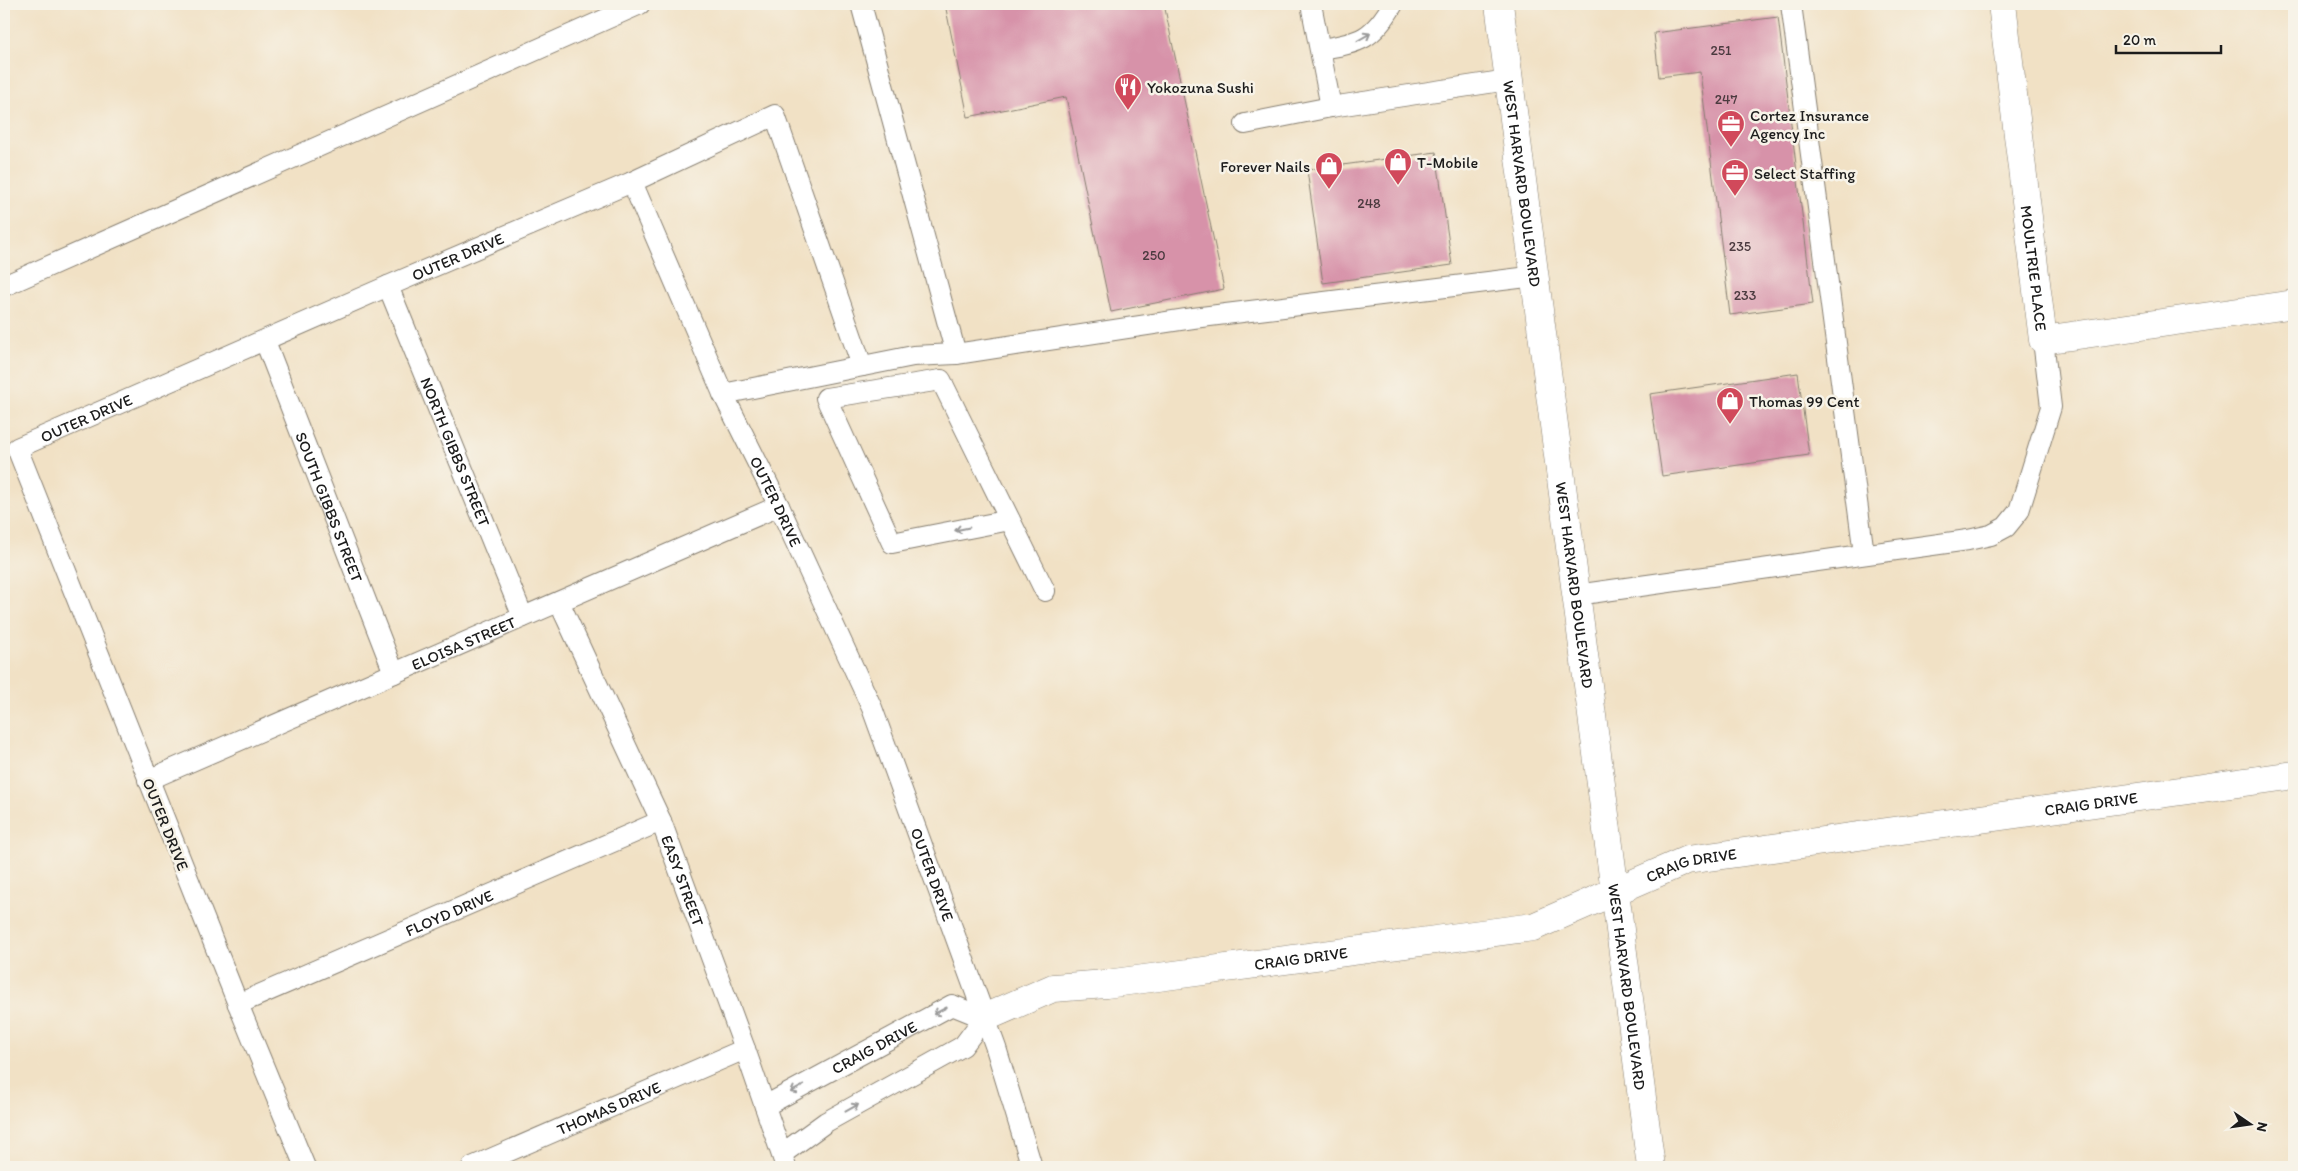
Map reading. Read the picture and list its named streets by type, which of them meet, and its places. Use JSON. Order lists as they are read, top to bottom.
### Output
{
  "streets": {
    "street": ["WEST HARVARD BOULEVARD", "MOULTRIE PLACE", "CRAIG DRIVE"],
    "lane": [
      "OUTER DRIVE",
      "NORTH GIBBS STREET",
      "SOUTH GIBBS STREET",
      "ELOISA STREET",
      "EASY STREET",
      "FLOYD DRIVE",
      "THOMAS DRIVE"
    ]
  },
  "crossings": [
    ["WEST HARVARD BOULEVARD", "CRAIG DRIVE"],
    ["OUTER DRIVE", "NORTH GIBBS STREET"],
    ["OUTER DRIVE", "SOUTH GIBBS STREET"],
    ["OUTER DRIVE", "ELOISA STREET"],
    ["OUTER DRIVE", "CRAIG DRIVE"],
    ["OUTER DRIVE", "FLOYD DRIVE"],
    ["NORTH GIBBS STREET", "ELOISA STREET"],
    ["SOUTH GIBBS STREET", "ELOISA STREET"],
    ["ELOISA STREET", "EASY STREET"],
    ["CRAIG DRIVE", "EASY STREET"],
    ["EASY STREET", "FLOYD DRIVE"],
    ["EASY STREET", "THOMAS DRIVE"]
  ],
  "places": {
    "restaurant": ["Yokozuna Sushi"],
    "office": ["Cortez Insurance Agency Inc", "Select Staffing"],
    "shop": ["T-Mobile", "Forever Nails", "Thomas 99 Cent"]
  },
  "house_numbers": [
    "251",
    "247",
    "248",
    "235",
    "250",
    "233"
  ],
  "scale_bar": "20 m",
  "north": "right"
}
